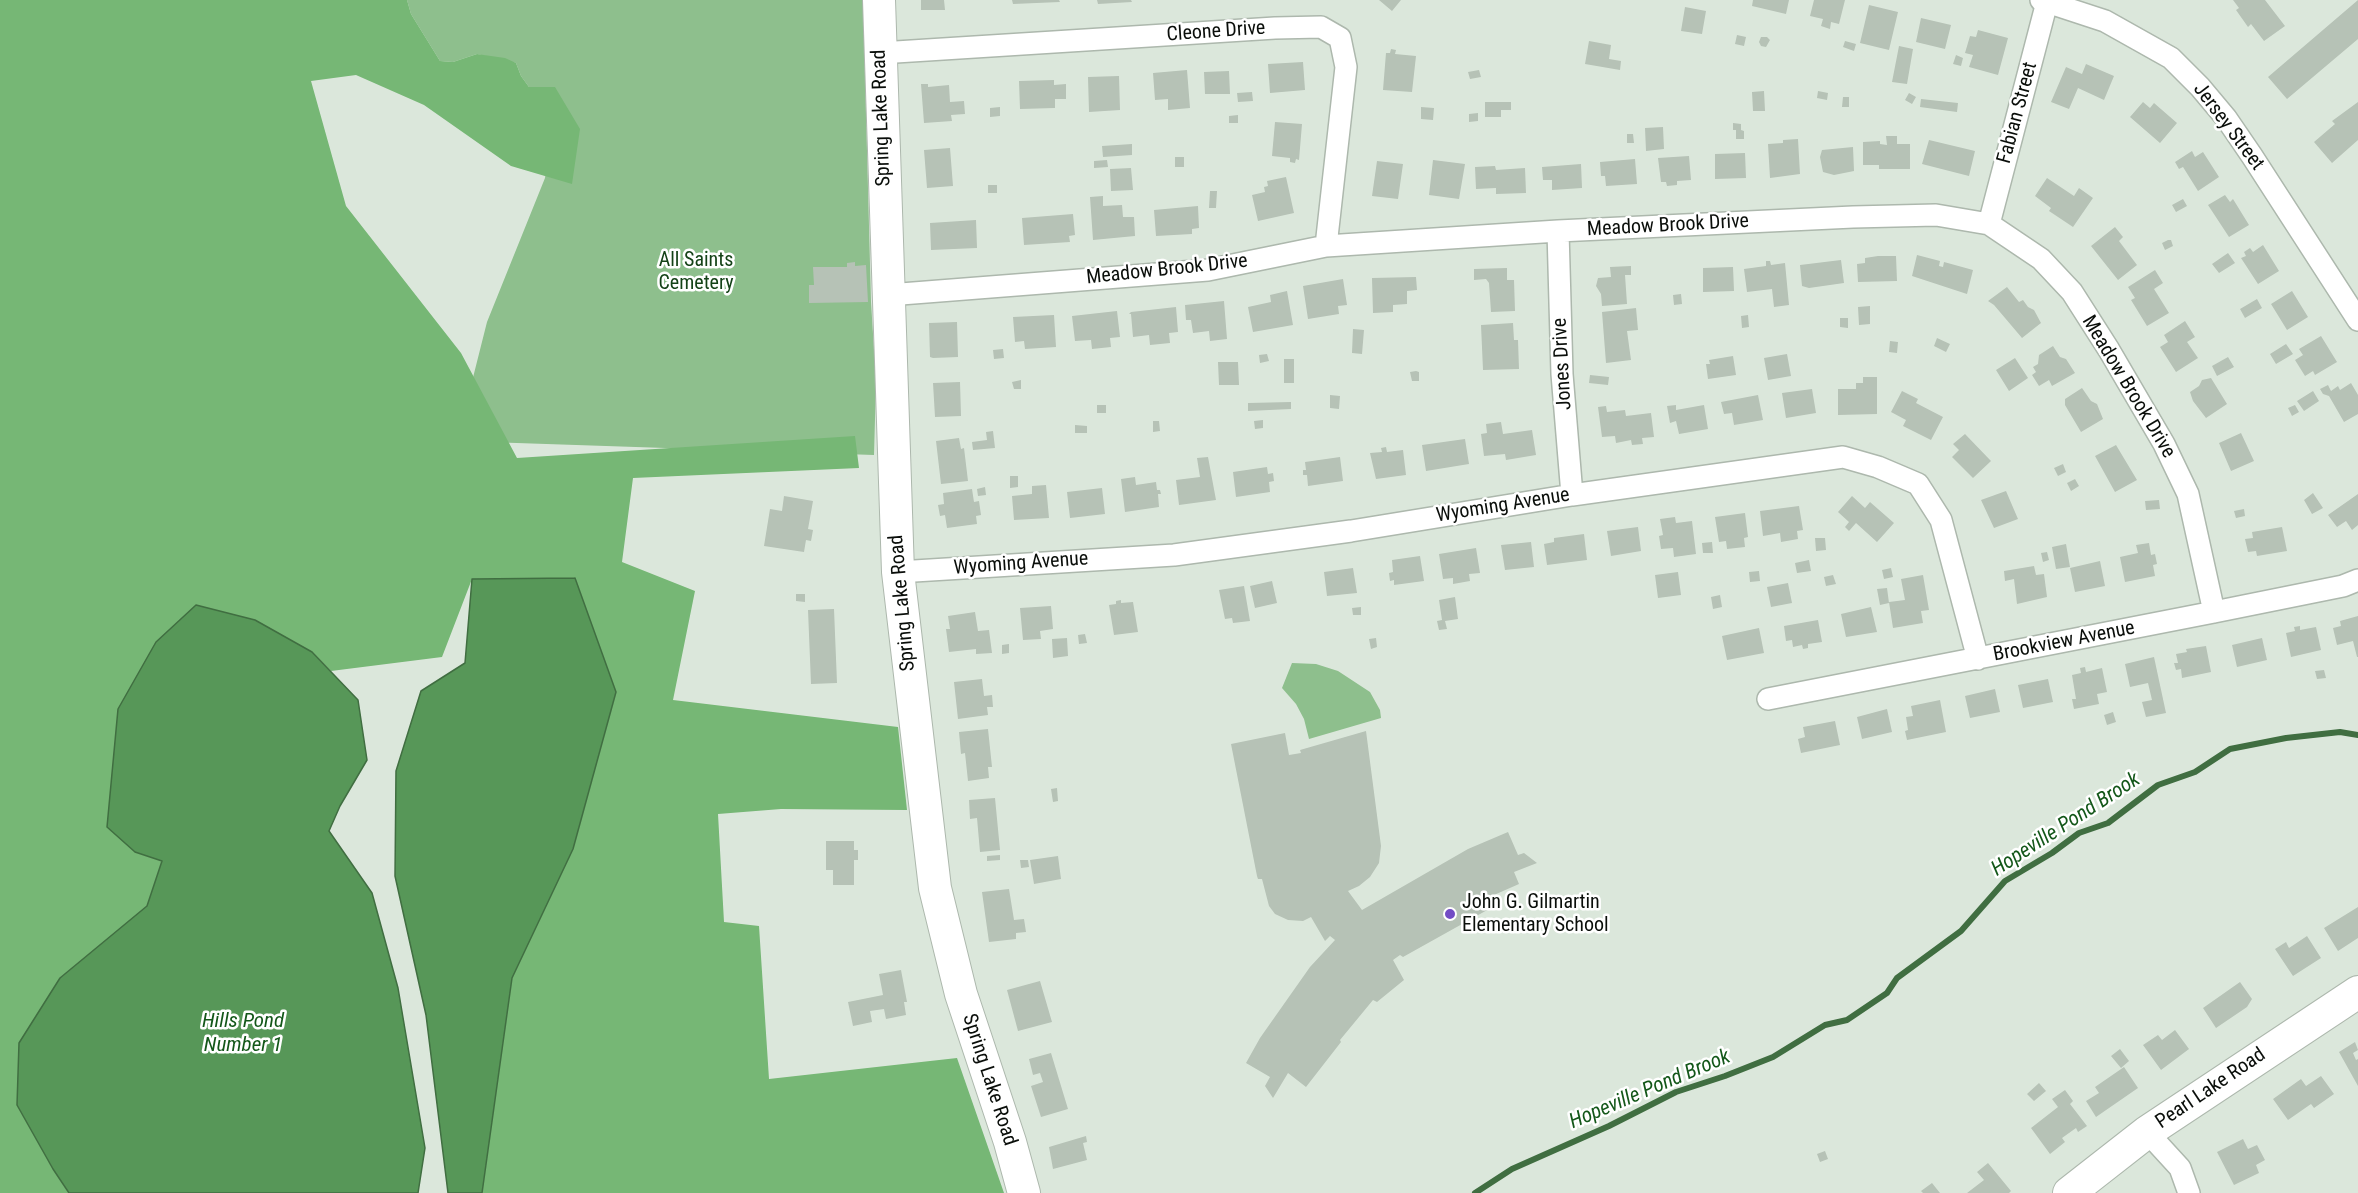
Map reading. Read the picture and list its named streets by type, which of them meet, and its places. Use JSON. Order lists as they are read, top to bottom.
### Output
{
  "streets": {
    "main road": ["Spring Lake Road", "Pearl Lake Road"],
    "street": [
      "Cleone Drive",
      "Fabian Street",
      "Jersey Street",
      "Meadow Brook Drive",
      "Jones Drive",
      "Wyoming Avenue",
      "Brookview Avenue"
    ]
  },
  "crossings": [
    ["Cleone Drive", "Spring Lake Road"],
    ["Cleone Drive", "Meadow Brook Drive"],
    ["Fabian Street", "Jersey Street"],
    ["Fabian Street", "Meadow Brook Drive"],
    ["Spring Lake Road", "Meadow Brook Drive"],
    ["Spring Lake Road", "Wyoming Avenue"],
    ["Meadow Brook Drive", "Jones Drive"],
    ["Meadow Brook Drive", "Brookview Avenue"],
    ["Jones Drive", "Wyoming Avenue"],
    ["Wyoming Avenue", "Brookview Avenue"]
  ],
  "water": ["Hopeville Pond Brook", "Hills Pond Number 1"],
  "parks": ["All Saints Cemetery"],
  "places": ["John G. Gilmartin Elementary School"]
}
